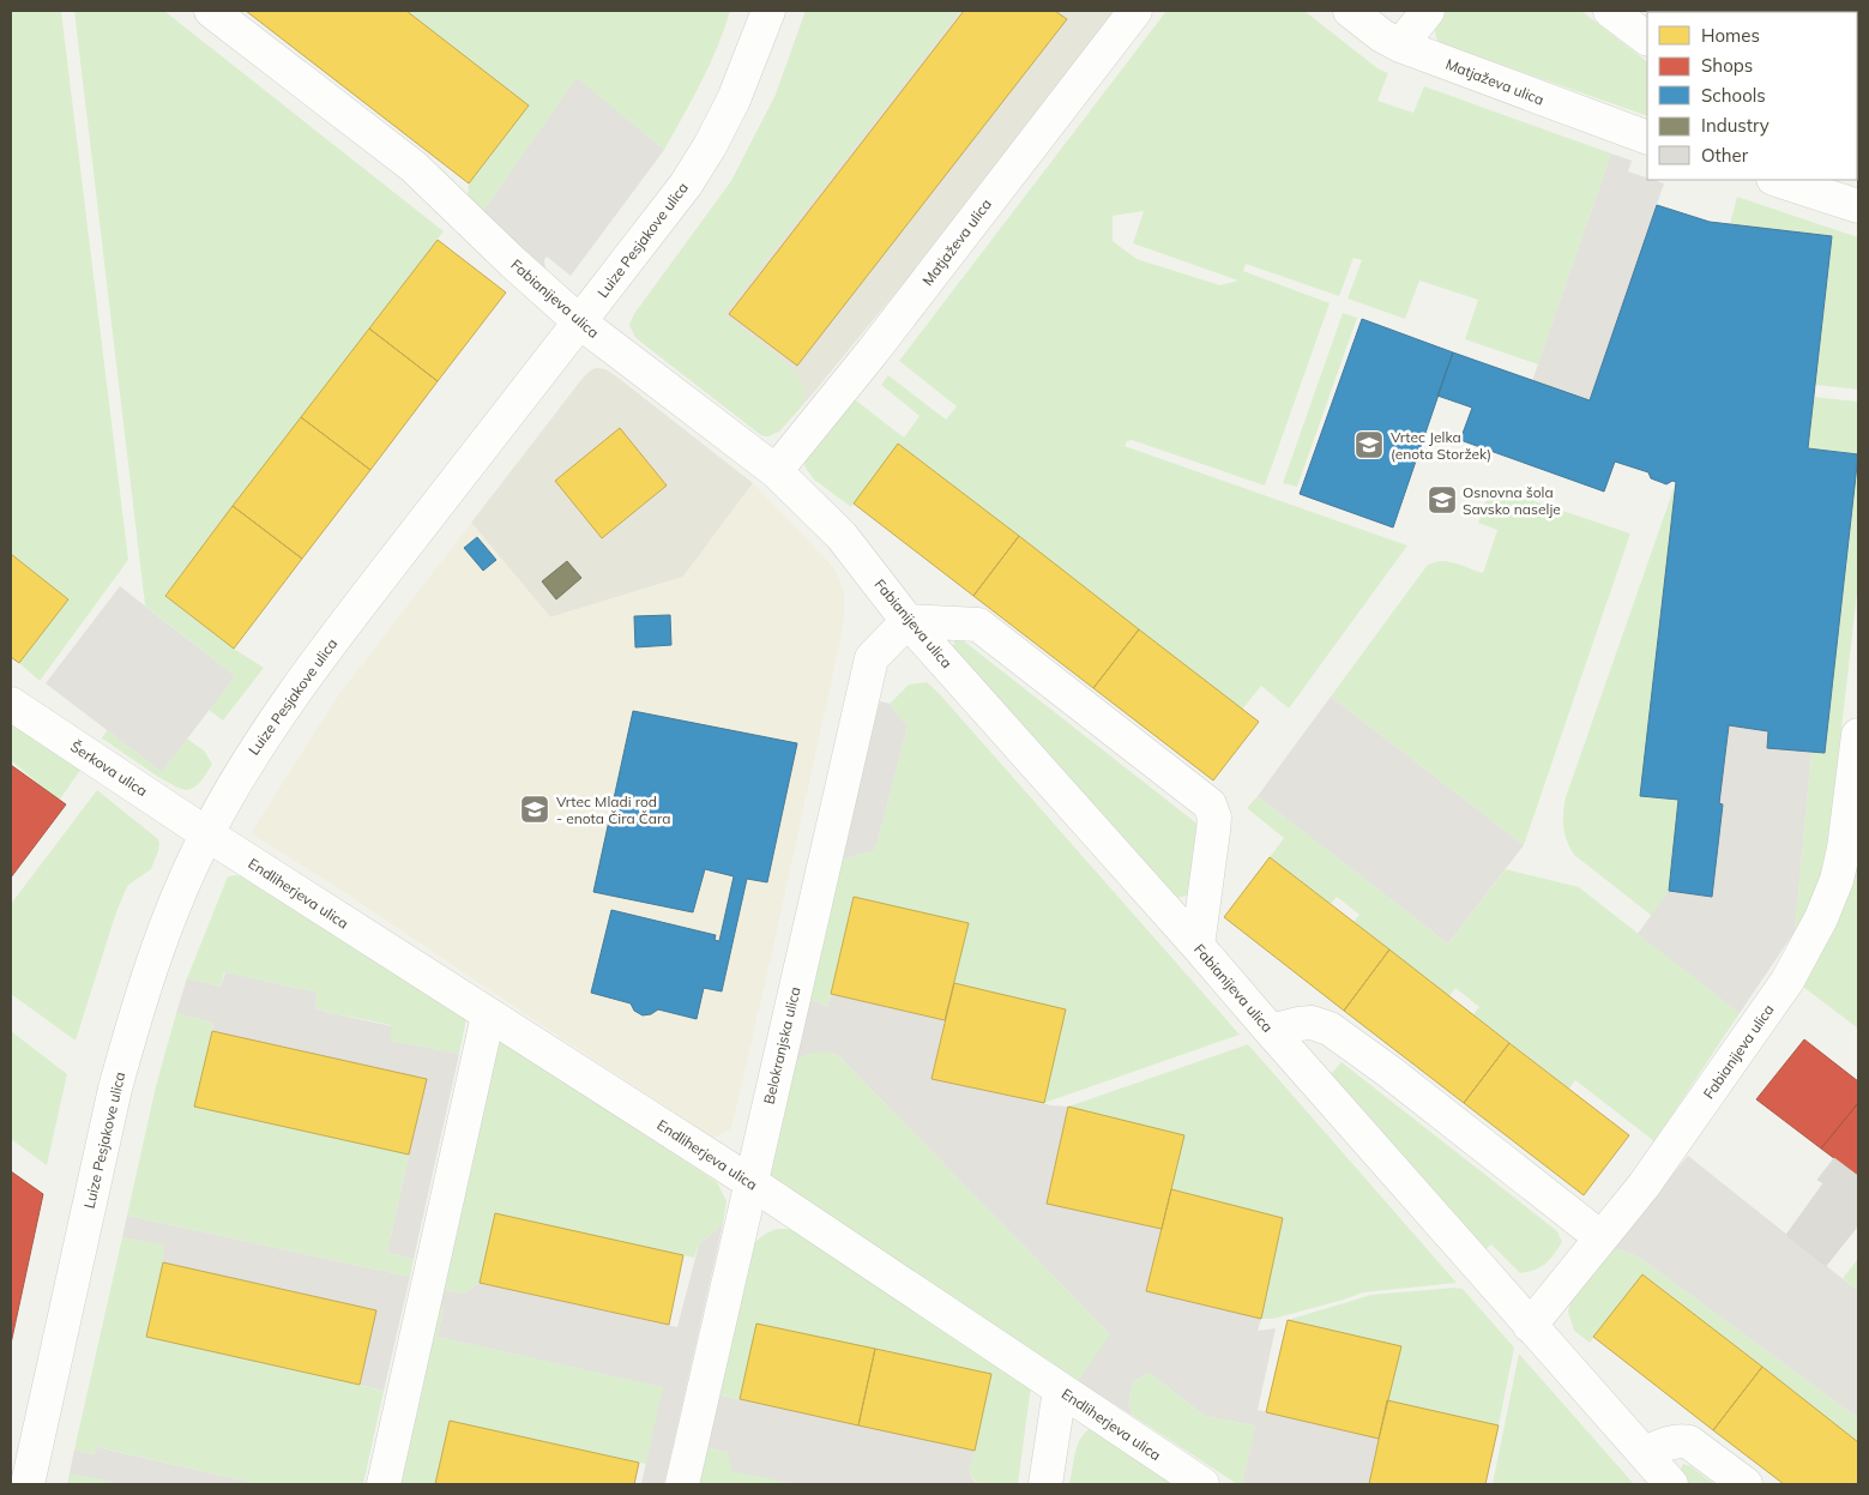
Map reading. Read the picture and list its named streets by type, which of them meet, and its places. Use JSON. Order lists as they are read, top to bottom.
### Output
{
  "streets": {
    "street": [
      "Matjaževa ulica",
      "Luize Pesjakove ulica",
      "Fabianijeva ulica",
      "Šerkova ulica",
      "Endliherjeva ulica",
      "Belokranjska ulica"
    ]
  },
  "crossings": [
    ["Matjaževa ulica", "Fabianijeva ulica"],
    ["Luize Pesjakove ulica", "Fabianijeva ulica"],
    ["Luize Pesjakove ulica", "Šerkova ulica"],
    ["Luize Pesjakove ulica", "Endliherjeva ulica"],
    ["Fabianijeva ulica", "Belokranjska ulica"],
    ["Šerkova ulica", "Endliherjeva ulica"],
    ["Endliherjeva ulica", "Belokranjska ulica"]
  ],
  "places": {
    "school or university": ["Vrtec Jelka (enota Storžek)", "Osnovna šola Savsko naselje", "Vrtec Mladi rod - enota Čira Čara"]
  },
  "legend": [
    "Homes",
    "Shops",
    "Schools",
    "Industry",
    "Other"
  ]
}
